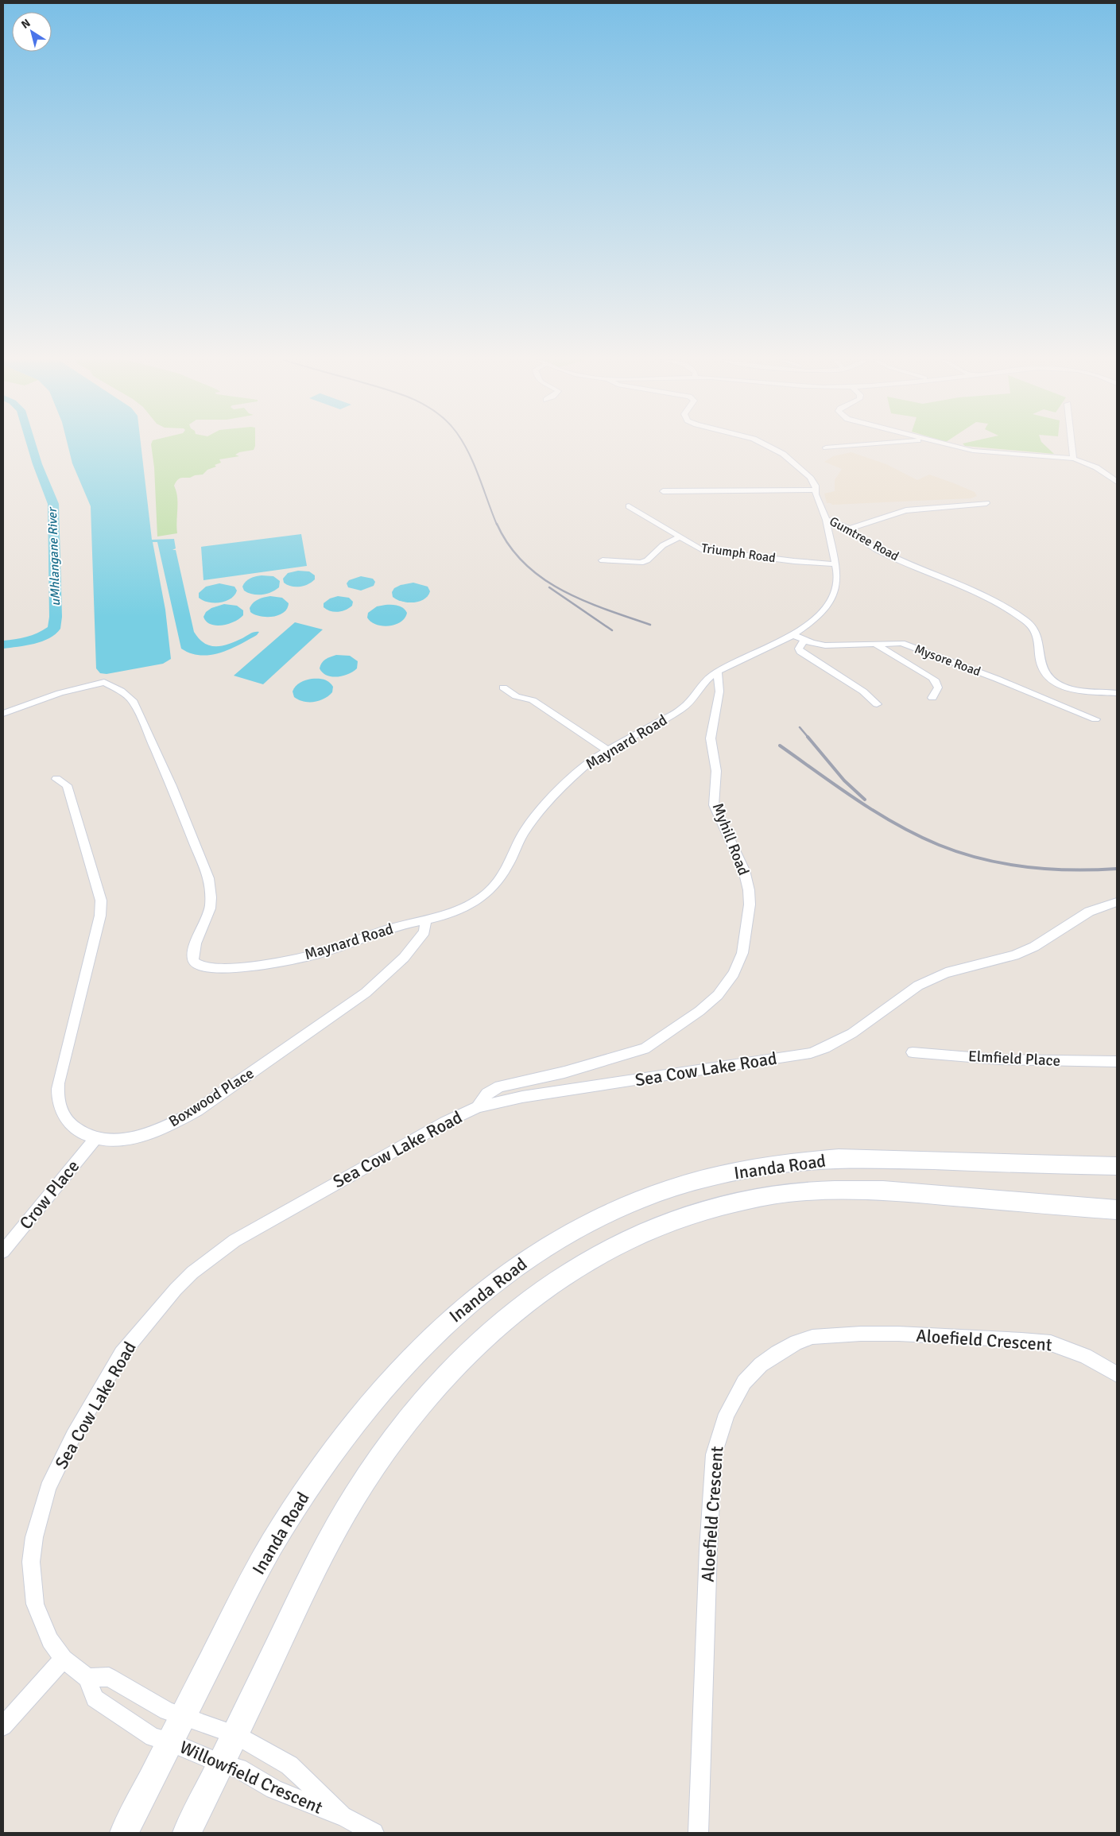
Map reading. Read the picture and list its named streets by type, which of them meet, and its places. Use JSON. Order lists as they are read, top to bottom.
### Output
{
  "streets": {
    "main road": ["Inanda Road"],
    "street": [
      "Gumtree Road",
      "Triumph Road",
      "Mysore Road",
      "Maynard Road",
      "Myhill Road",
      "Elmfield Place",
      "Sea Cow Lake Road",
      "Boxwood Place",
      "Crow Place",
      "Aloefield Crescent",
      "Willowfield Crescent"
    ]
  },
  "crossings": [
    ["Maynard Road", "Myhill Road"],
    ["Maynard Road", "Boxwood Place"],
    ["Myhill Road", "Sea Cow Lake Road"],
    ["Boxwood Place", "Crow Place"],
    ["Inanda Road", "Willowfield Crescent"]
  ],
  "water": ["uMhlangane River"],
  "north": "top left"
}
